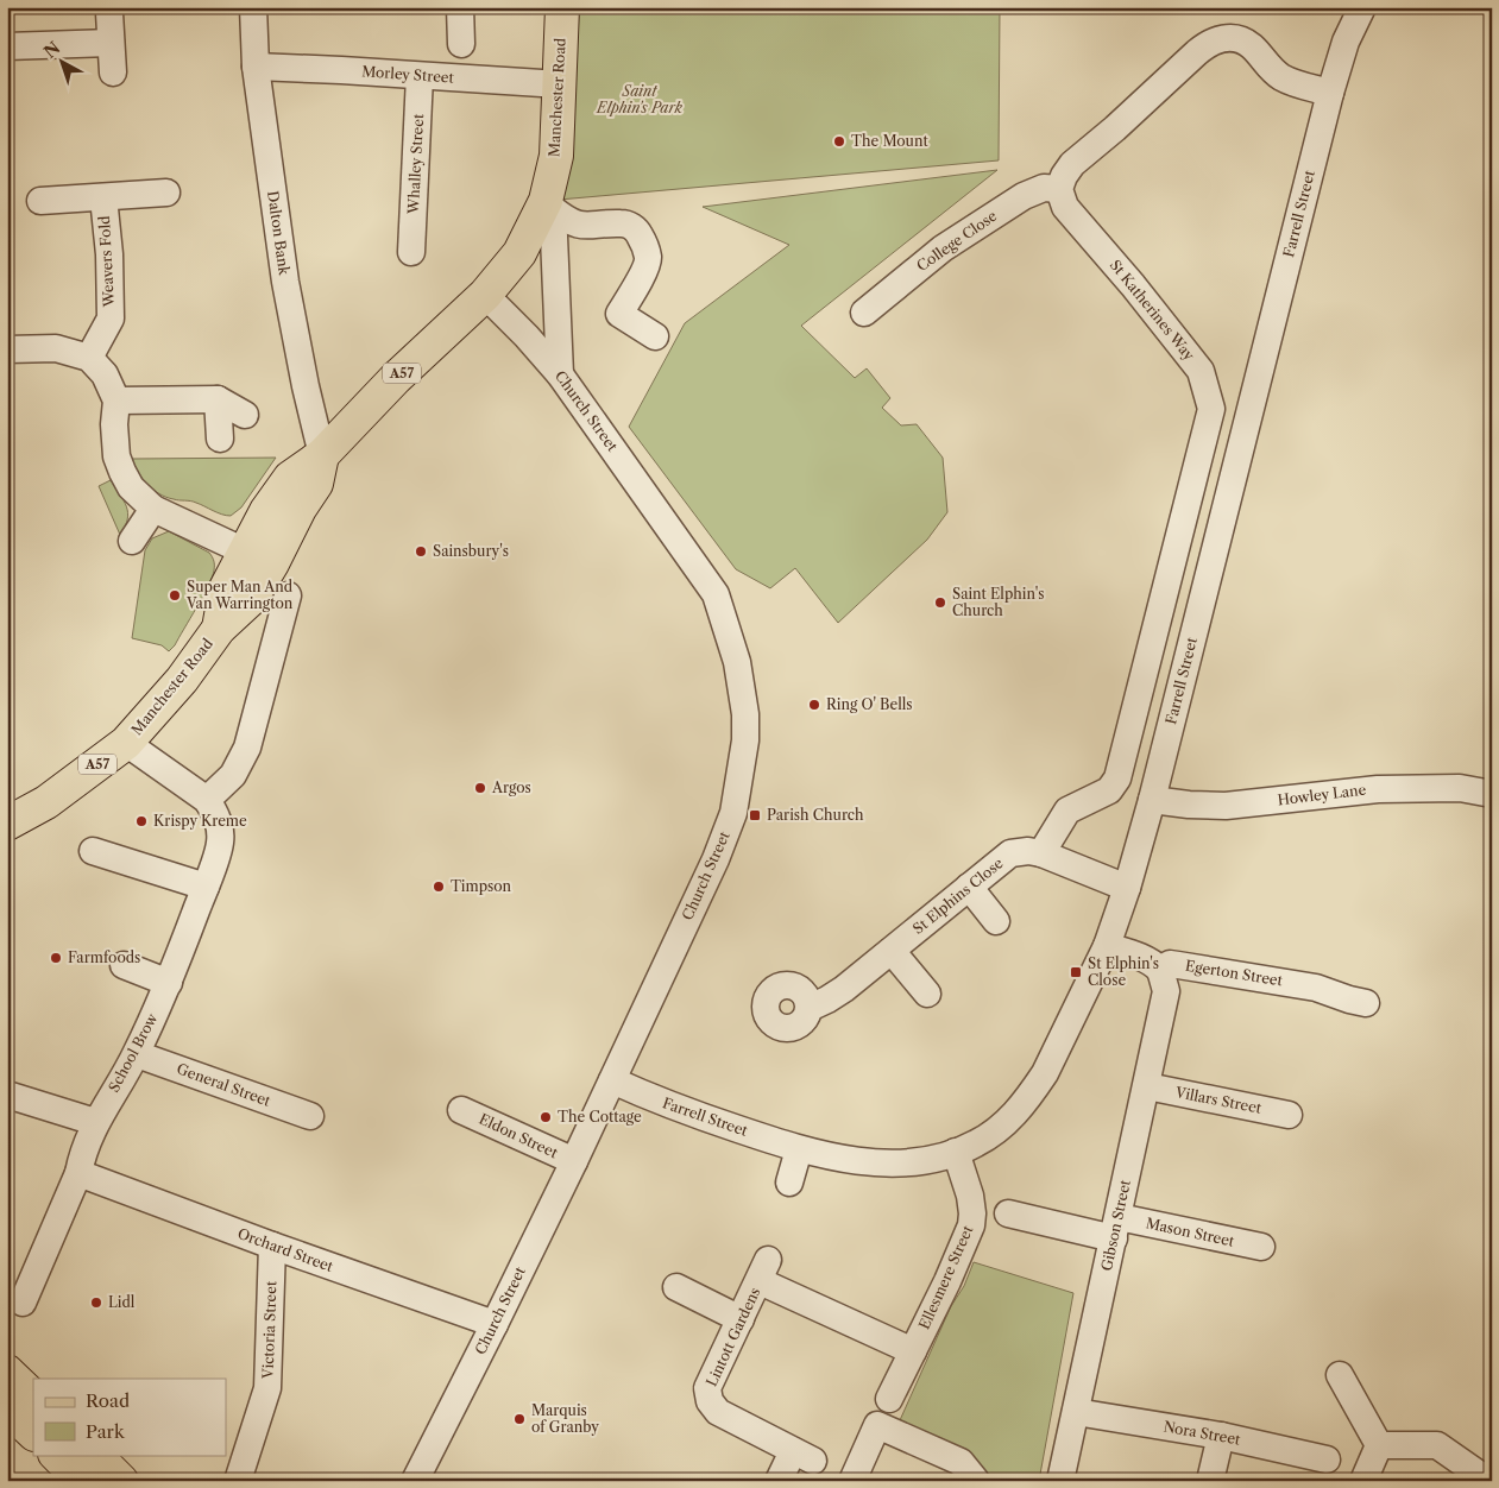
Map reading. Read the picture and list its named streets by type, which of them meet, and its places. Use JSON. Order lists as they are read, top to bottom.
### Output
{
  "streets": {
    "main road": ["Manchester Road", "A57"],
    "street": [
      "Morley Street",
      "Whalley Street",
      "Farrell Street",
      "Dalton Bank",
      "College Close",
      "Weavers Fold",
      "St Katherines Way",
      "Church Street",
      "Howley Lane",
      "St Elphins Close",
      "Egerton Street",
      "School Brow",
      "General Street",
      "Villars Street",
      "Eldon Street",
      "Gibson Street",
      "Mason Street",
      "Orchard Street",
      "Ellesmere Street",
      "Victoria Street",
      "Lintott Gardens",
      "Nora Street"
    ]
  },
  "crossings": [
    ["Morley Street", "Manchester Road"],
    ["Morley Street", "Whalley Street"],
    ["Morley Street", "Dalton Bank"],
    ["Manchester Road", "Dalton Bank"],
    ["Manchester Road", "Church Street"],
    ["Manchester Road", "School Brow"],
    ["Farrell Street", "Church Street"],
    ["Farrell Street", "Howley Lane"],
    ["Farrell Street", "St Elphins Close"],
    ["Farrell Street", "Ellesmere Street"],
    ["College Close", "St Katherines Way"],
    ["St Katherines Way", "St Elphins Close"],
    ["Church Street", "Eldon Street"],
    ["Church Street", "Orchard Street"],
    ["Egerton Street", "Gibson Street"],
    ["School Brow", "General Street"],
    ["School Brow", "Orchard Street"],
    ["Villars Street", "Gibson Street"],
    ["Gibson Street", "Mason Street"],
    ["Gibson Street", "Nora Street"],
    ["Orchard Street", "Victoria Street"],
    ["Ellesmere Street", "Lintott Gardens"]
  ],
  "parks": ["Saint Elphin's Park"],
  "places": {
    "other": [
      "The Mount",
      "Sainsbury's",
      "Super Man And Van Warrington",
      "Saint Elphin's Church",
      "Ring O' Bells",
      "Argos",
      "Krispy Kreme",
      "Timpson",
      "Farmfoods",
      "The Cottage",
      "Lidl",
      "Marquis of Granby"
    ],
    "transit": ["Parish Church", "St Elphin's Close"]
  },
  "legend": ["Road", "Park"],
  "north": "top left"
}
